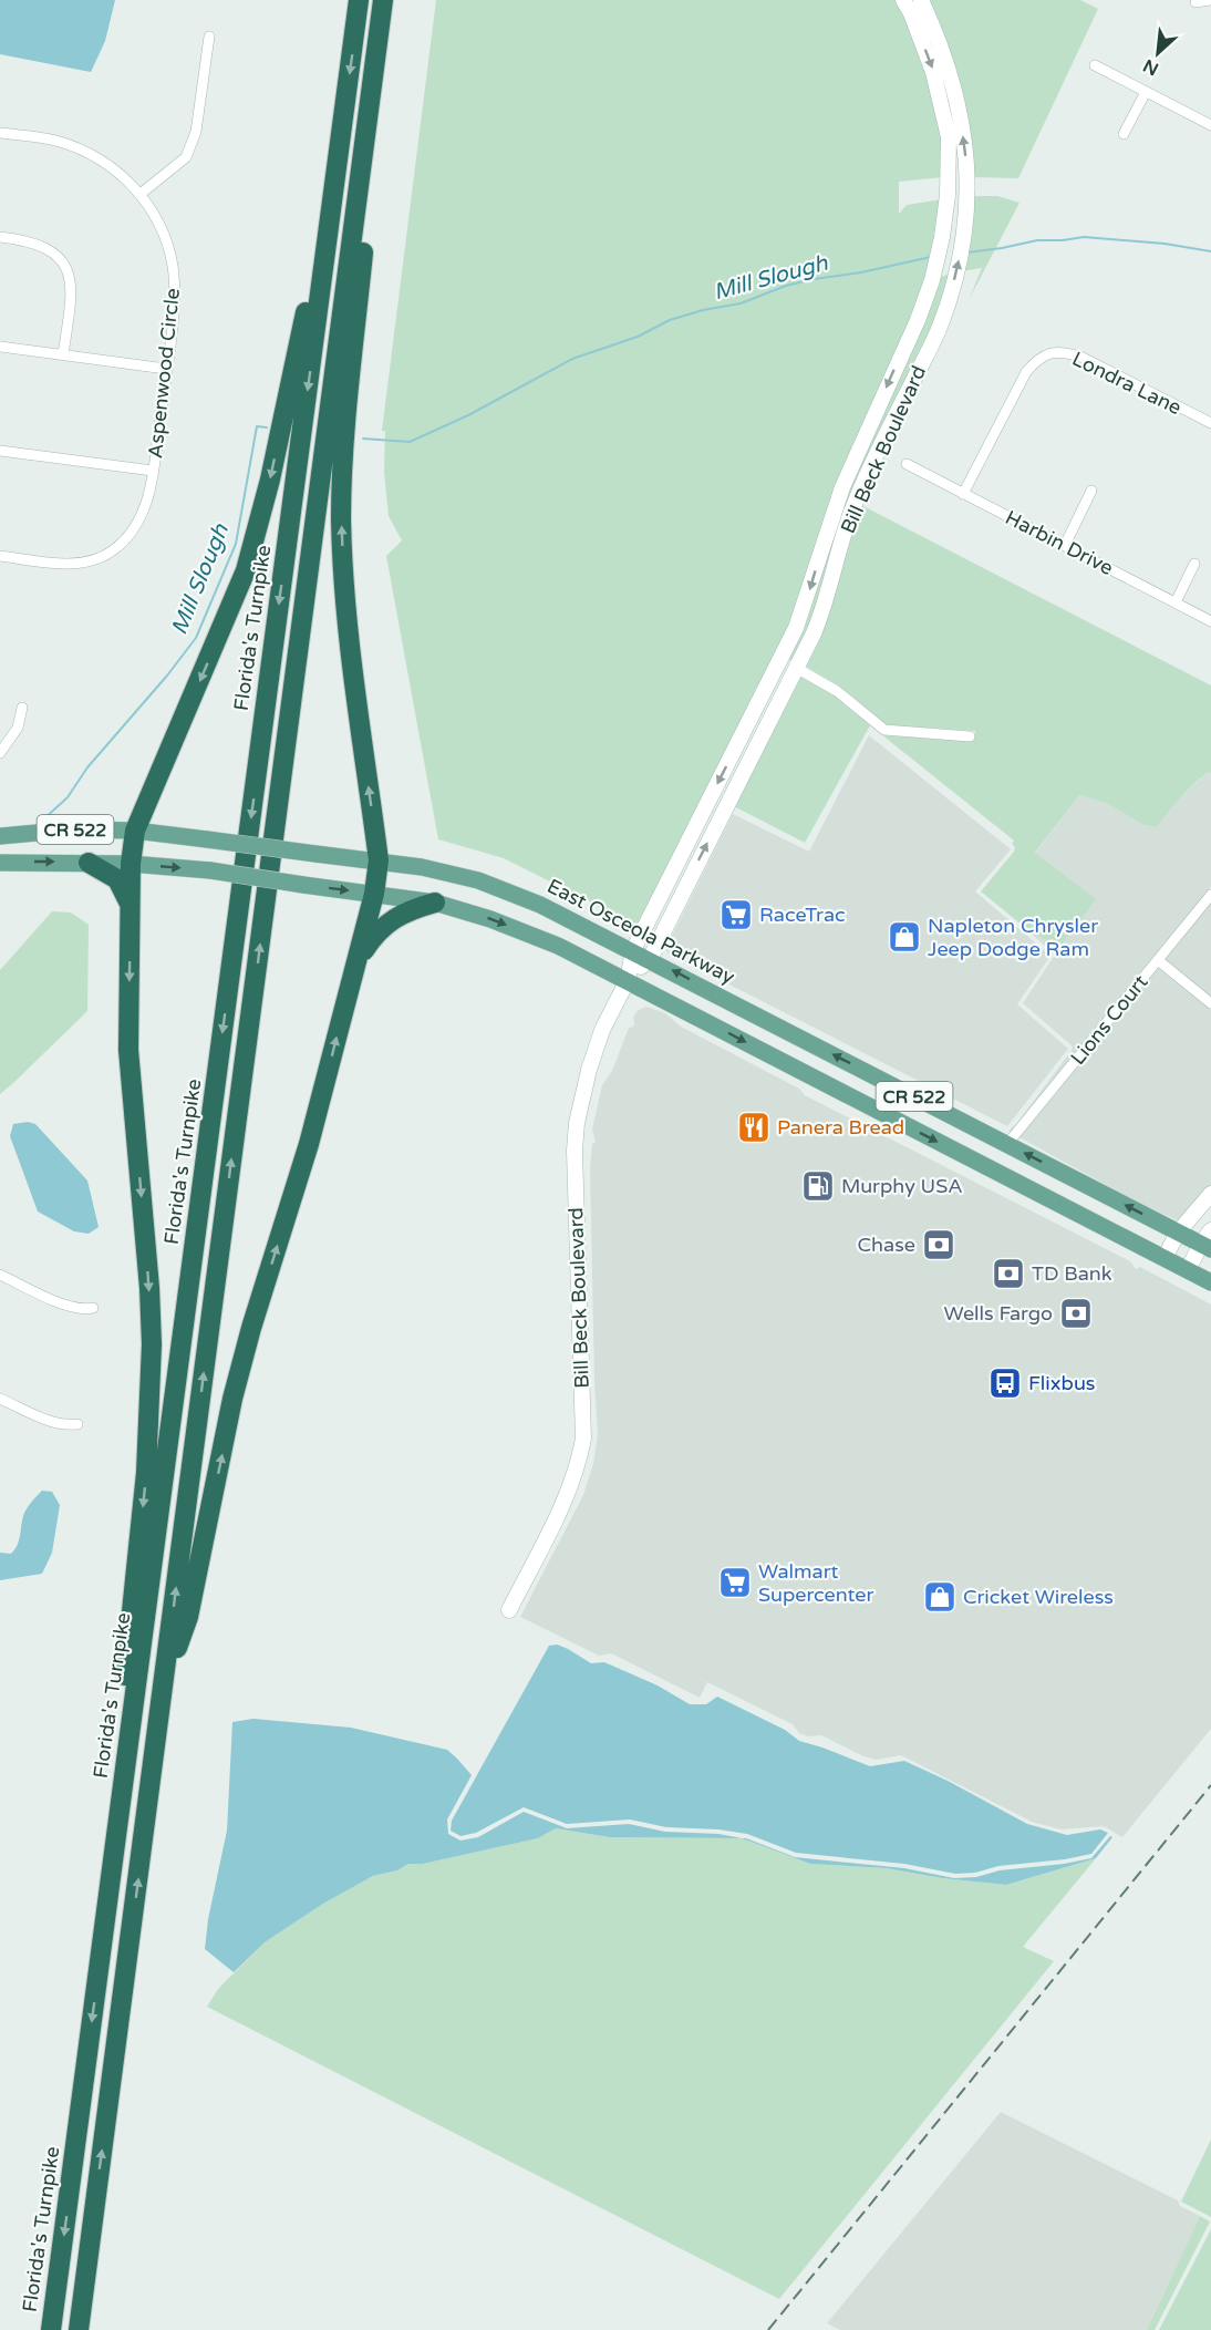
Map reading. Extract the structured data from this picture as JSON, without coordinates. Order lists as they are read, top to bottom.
{
  "streets": {
    "highway": ["Florida's Turnpike"],
    "main road": ["CR 522", "East Osceola Parkway"],
    "street": [
      "Aspenwood Circle",
      "Londra Lane",
      "Bill Beck Boulevard",
      "Harbin Drive",
      "Lions Court"
    ]
  },
  "crossings": [
    ["Londra Lane", "Harbin Drive"],
    ["Bill Beck Boulevard", "CR 522"],
    ["Bill Beck Boulevard", "East Osceola Parkway"],
    ["East Osceola Parkway", "Lions Court"]
  ],
  "water": ["Mill Slough"],
  "places": {
    "supermarket": ["RaceTrac", "Walmart Supercenter"],
    "shop": ["Napleton Chrysler Jeep Dodge Ram", "Cricket Wireless"],
    "restaurant": ["Panera Bread"],
    "fuel station": ["Murphy USA"],
    "bank": ["Chase", "TD Bank", "Wells Fargo"],
    "bus stop": ["Flixbus"]
  },
  "north": "bottom left"
}
